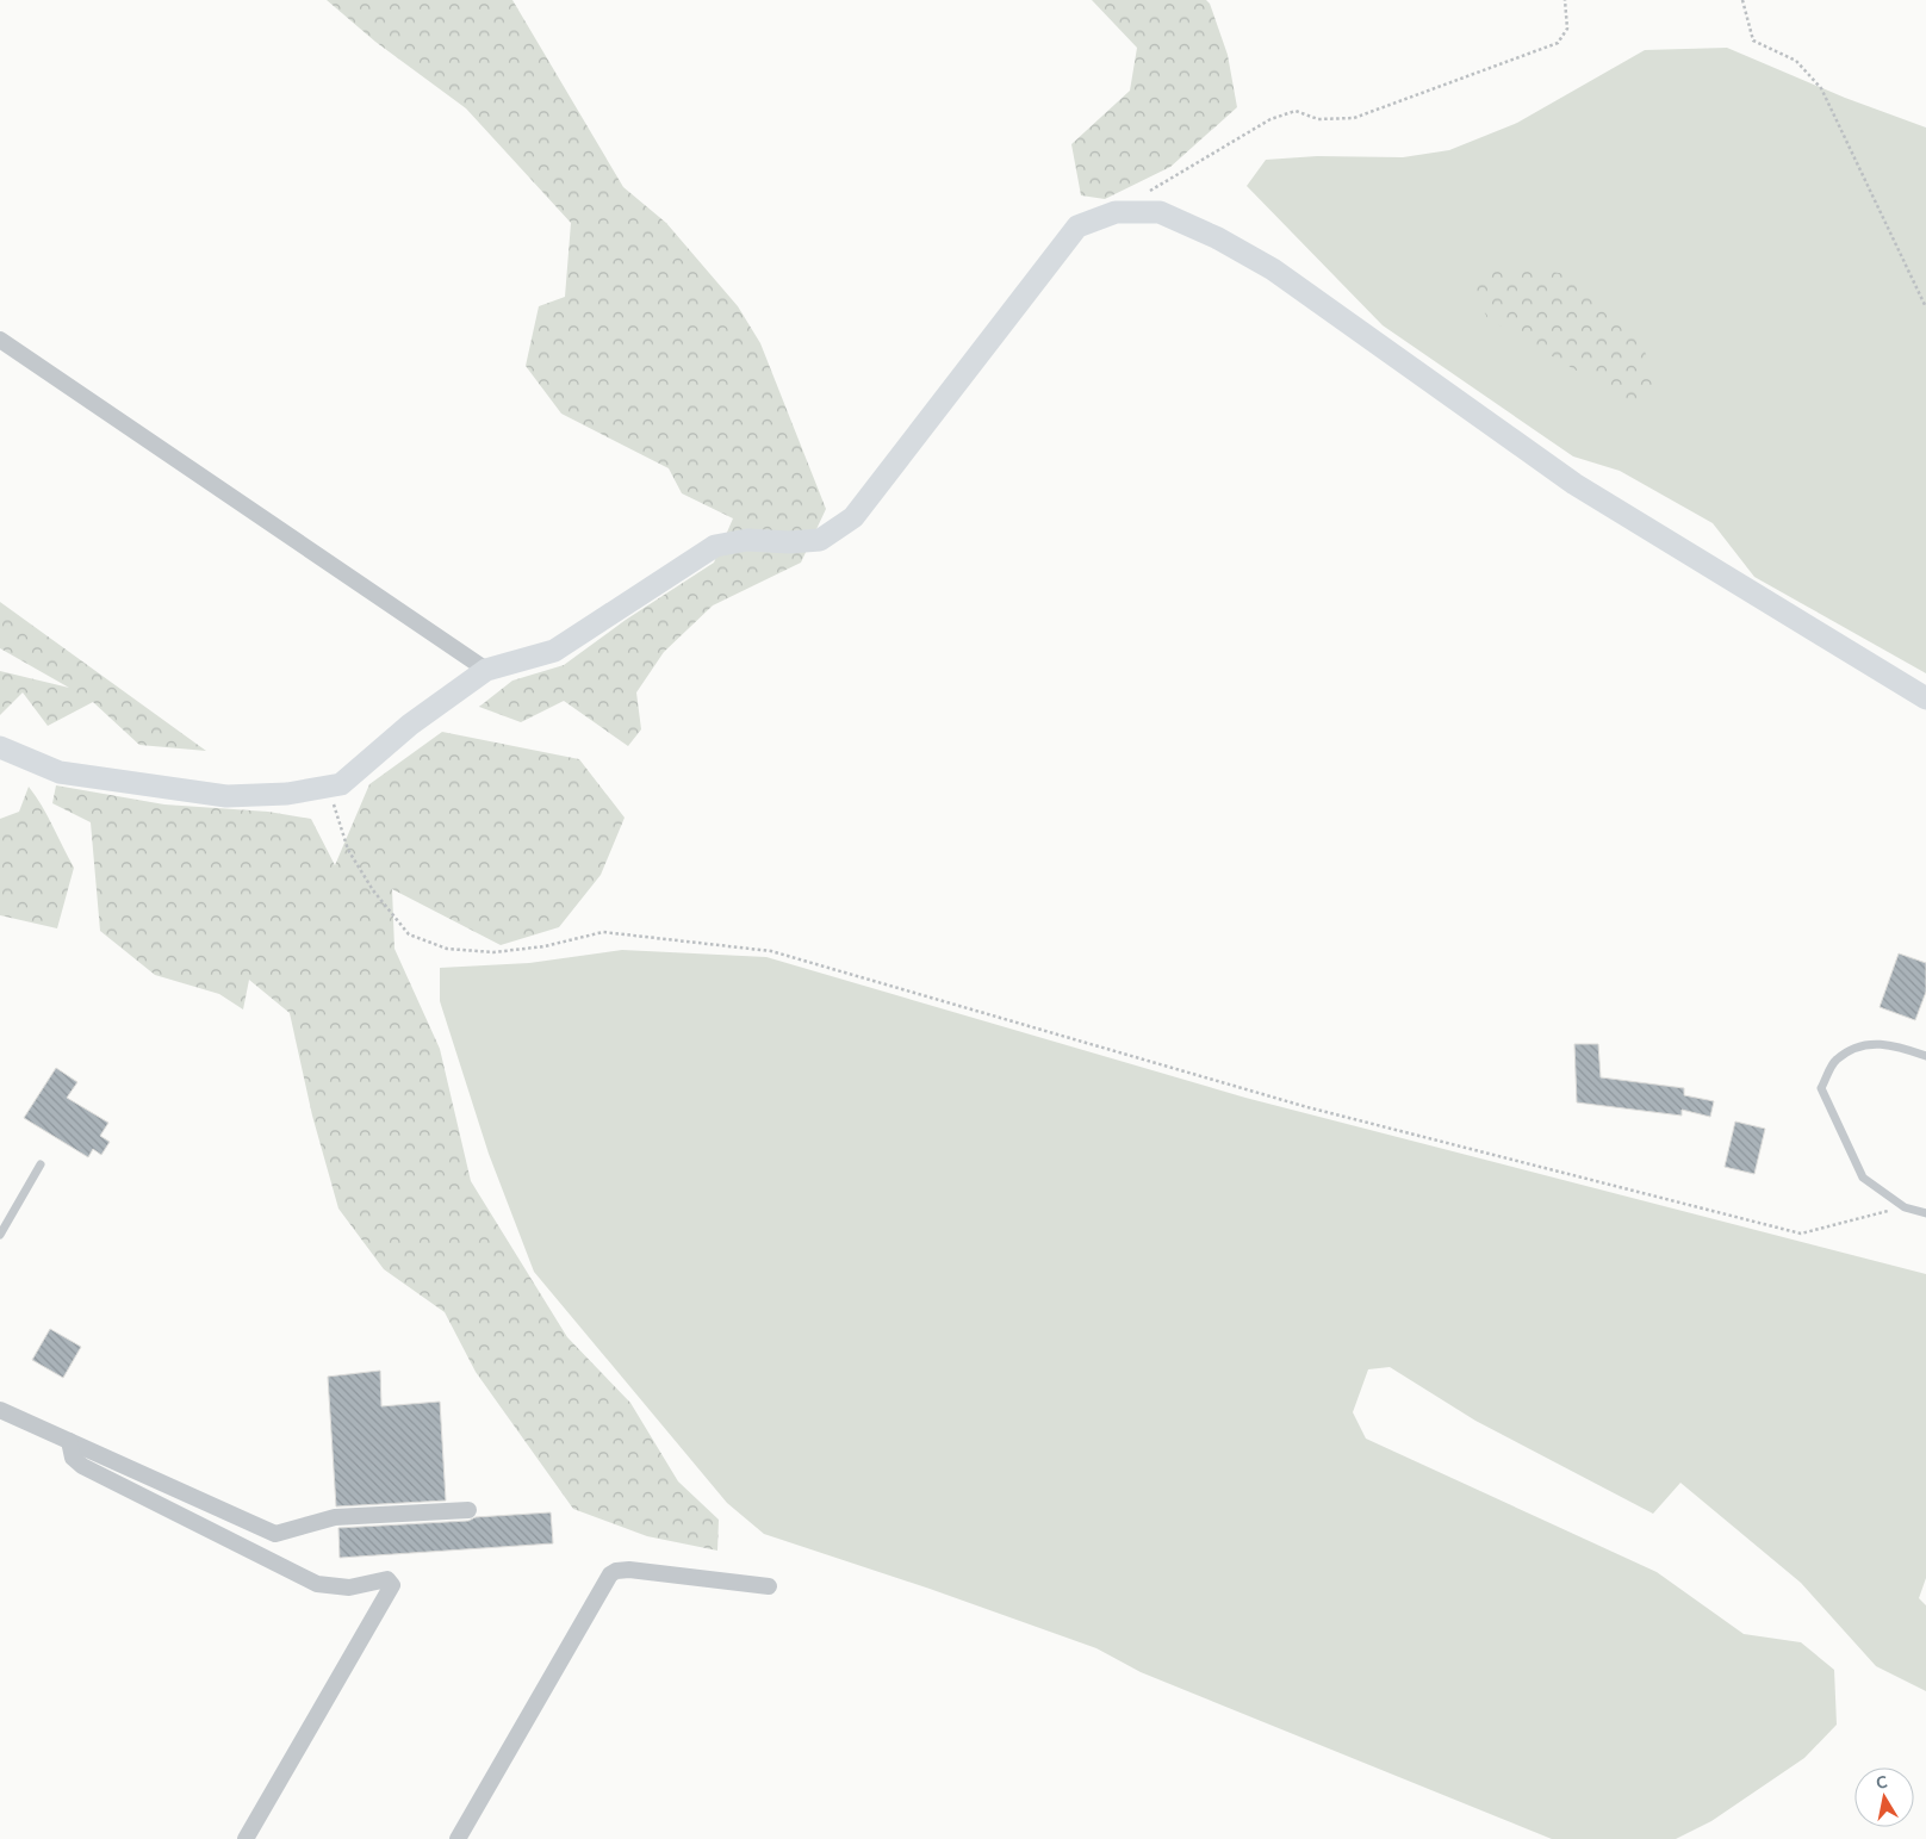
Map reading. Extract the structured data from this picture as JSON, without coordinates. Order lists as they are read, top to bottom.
{
  "north": "top"
}
